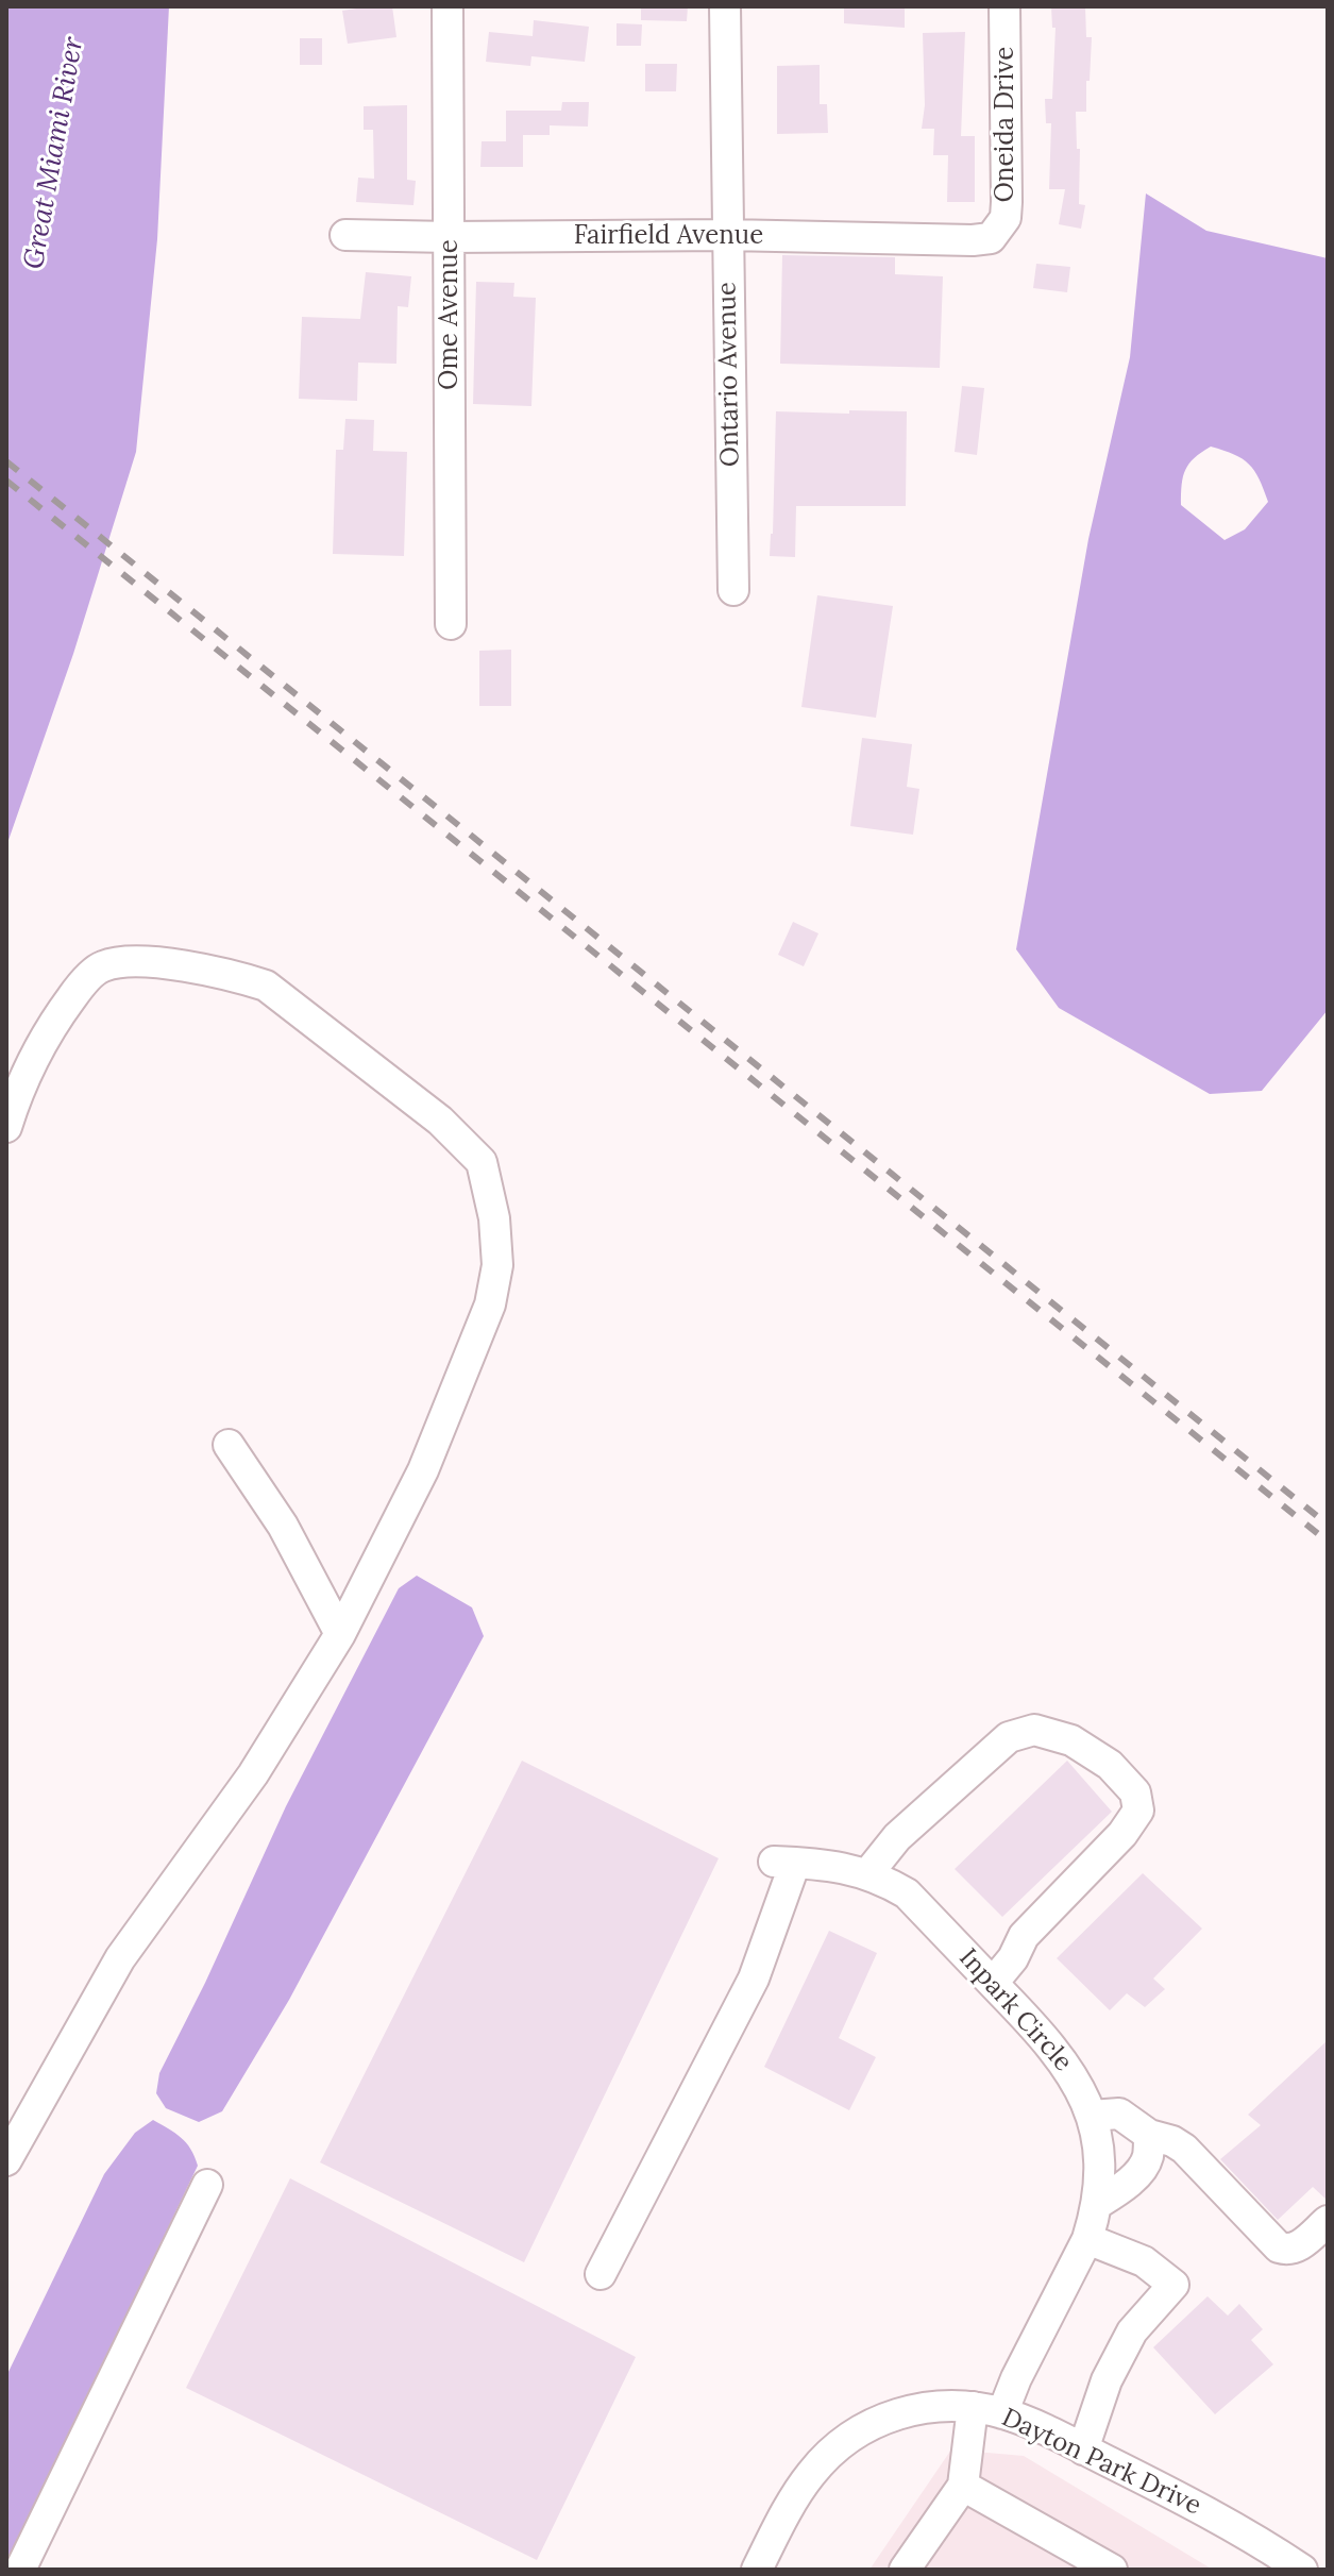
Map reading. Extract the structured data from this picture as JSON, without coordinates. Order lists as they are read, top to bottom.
{
  "streets": {
    "street": [
      "Oneida Drive",
      "Fairfield Avenue",
      "Ome Avenue",
      "Ontario Avenue",
      "Inpark Circle",
      "Dayton Park Drive"
    ]
  },
  "crossings": [
    ["Oneida Drive", "Fairfield Avenue"],
    ["Fairfield Avenue", "Ome Avenue"],
    ["Fairfield Avenue", "Ontario Avenue"],
    ["Inpark Circle", "Dayton Park Drive"]
  ],
  "water": ["Great Miami River"]
}
